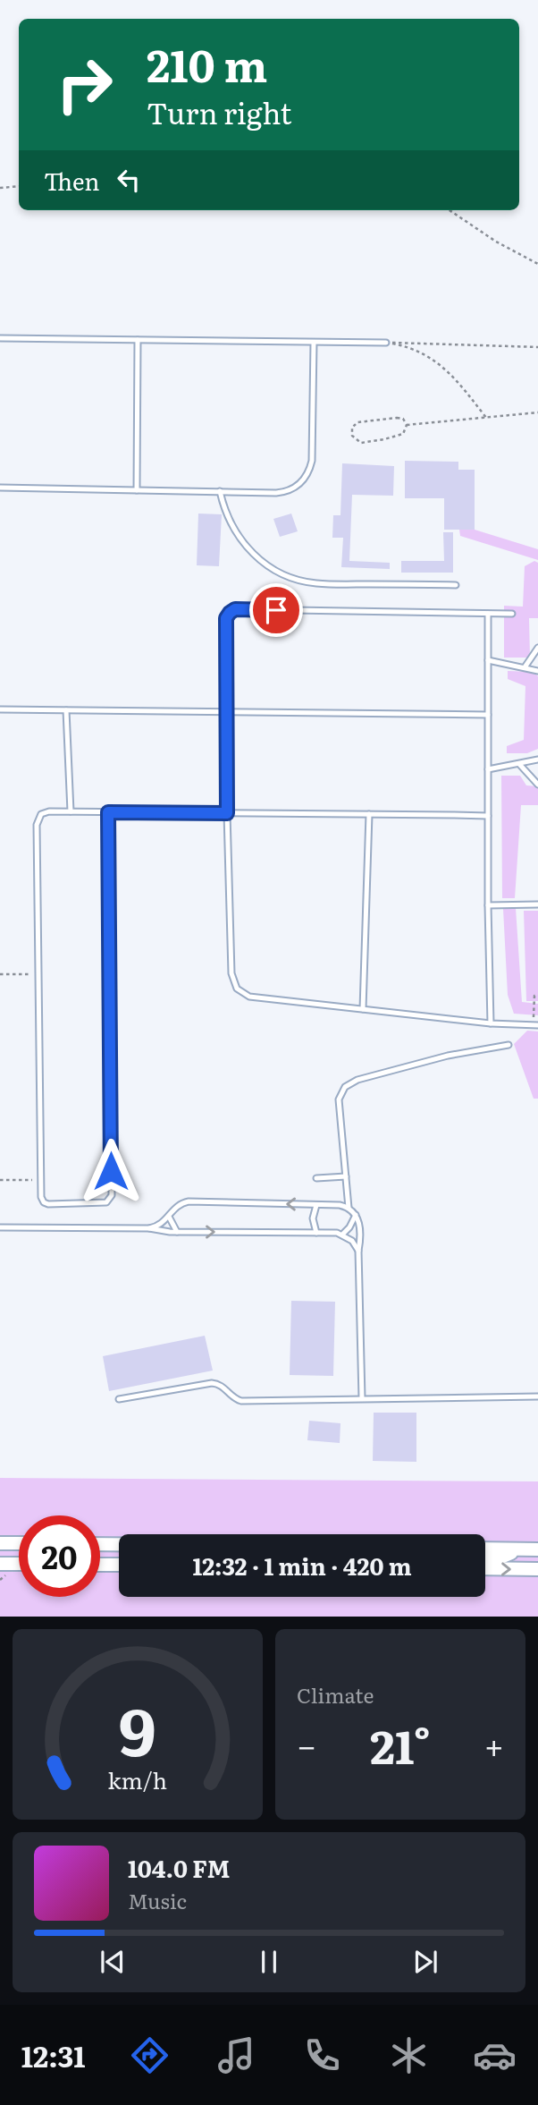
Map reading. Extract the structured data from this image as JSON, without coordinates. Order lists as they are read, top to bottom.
{
  "page": {
    "turn": ["210 m", "Turn right"],
    "then": "Then",
    "limit": "20",
    "trip": "12:32 · 1 min · 420 m",
    "tile": "Climate",
    "heat": ["−", "21°", "+"],
    "song": ["104.0 FM", "Music"],
    "tabs": "12:31",
    "gauge": ["9", "km/h"]
  }
}
